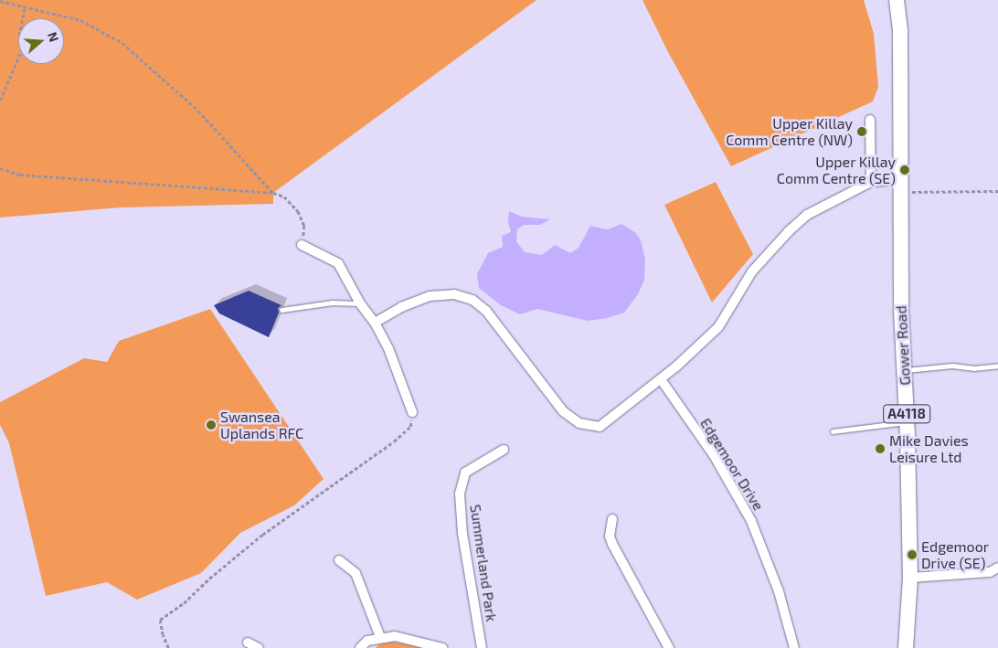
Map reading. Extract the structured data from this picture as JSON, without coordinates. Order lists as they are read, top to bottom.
{
  "streets": {
    "main road": ["Gower Road", "A4118"],
    "street": ["Edgemoor Drive", "Summerland Park"]
  },
  "crossings": [
    ["Gower Road", "A4118"]
  ],
  "places": [
    "Upper Killay Comm Centre (NW)",
    "Upper Killay Comm Centre (SE)",
    "Swansea Uplands RFC",
    "Mike Davies Leisure Ltd",
    "Edgemoor Drive (SE)"
  ],
  "north": "right"
}
